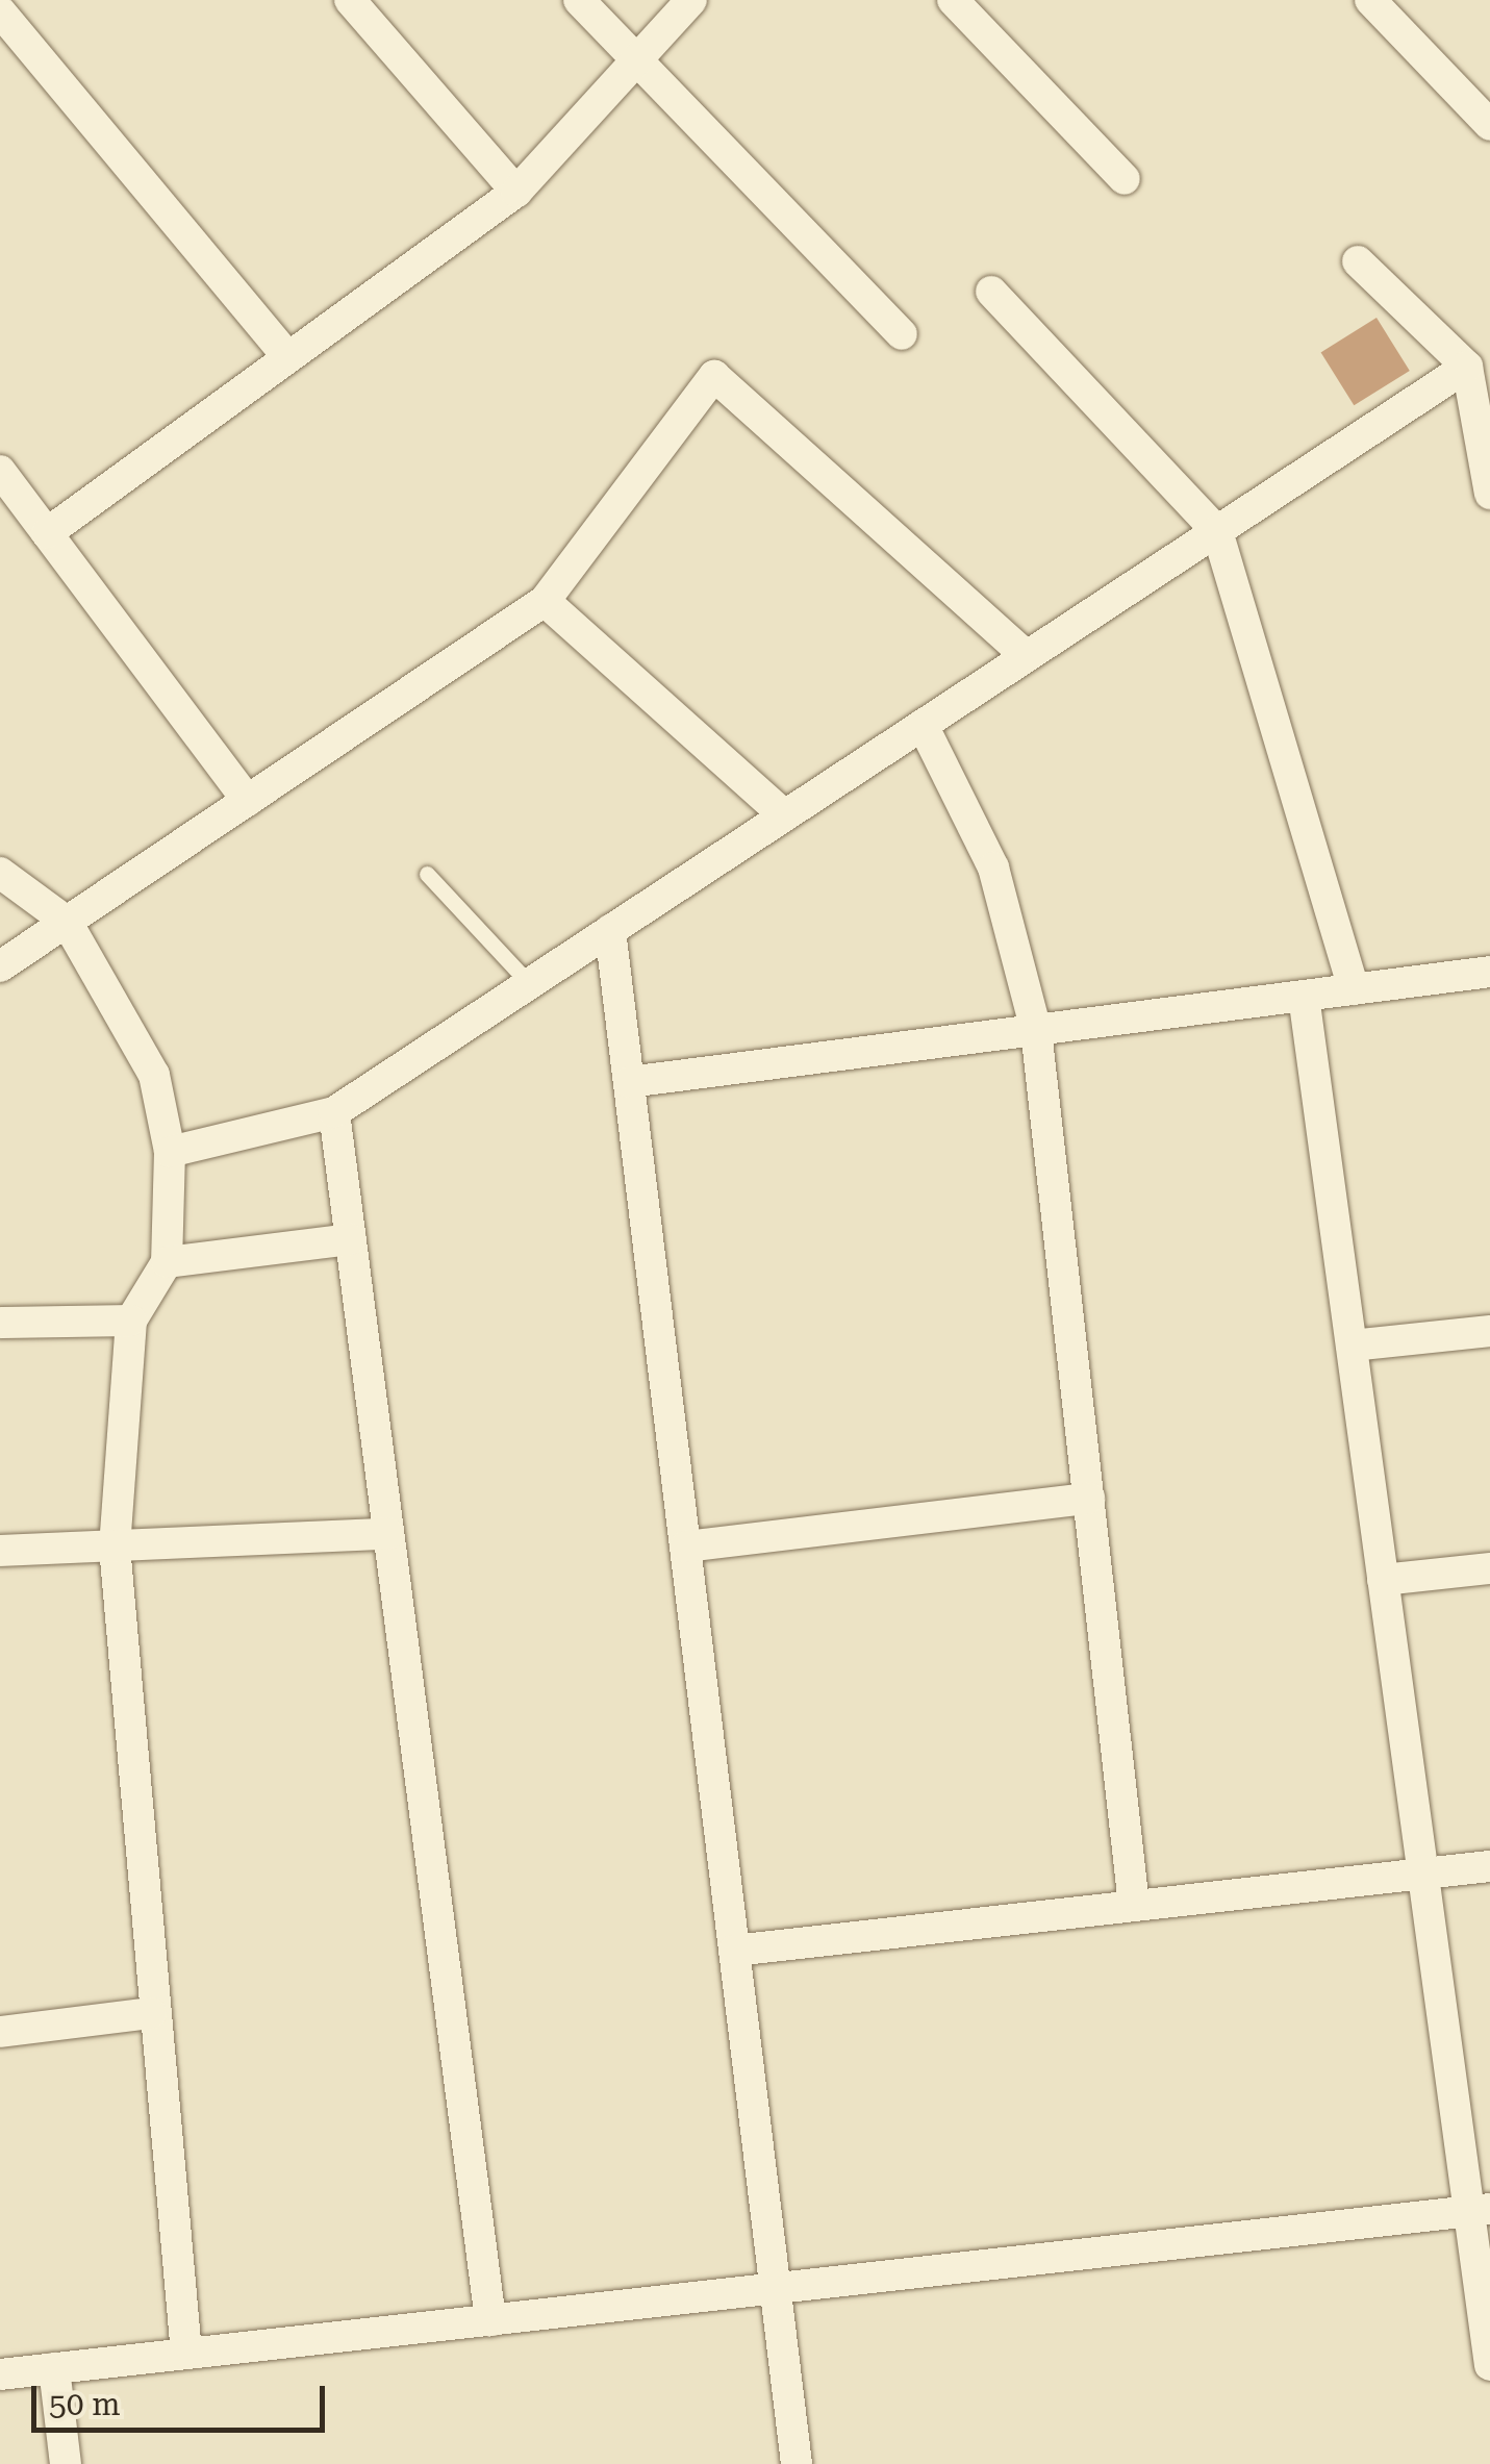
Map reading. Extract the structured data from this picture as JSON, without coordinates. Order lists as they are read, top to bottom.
{
  "scale_bar": "50 m"
}
